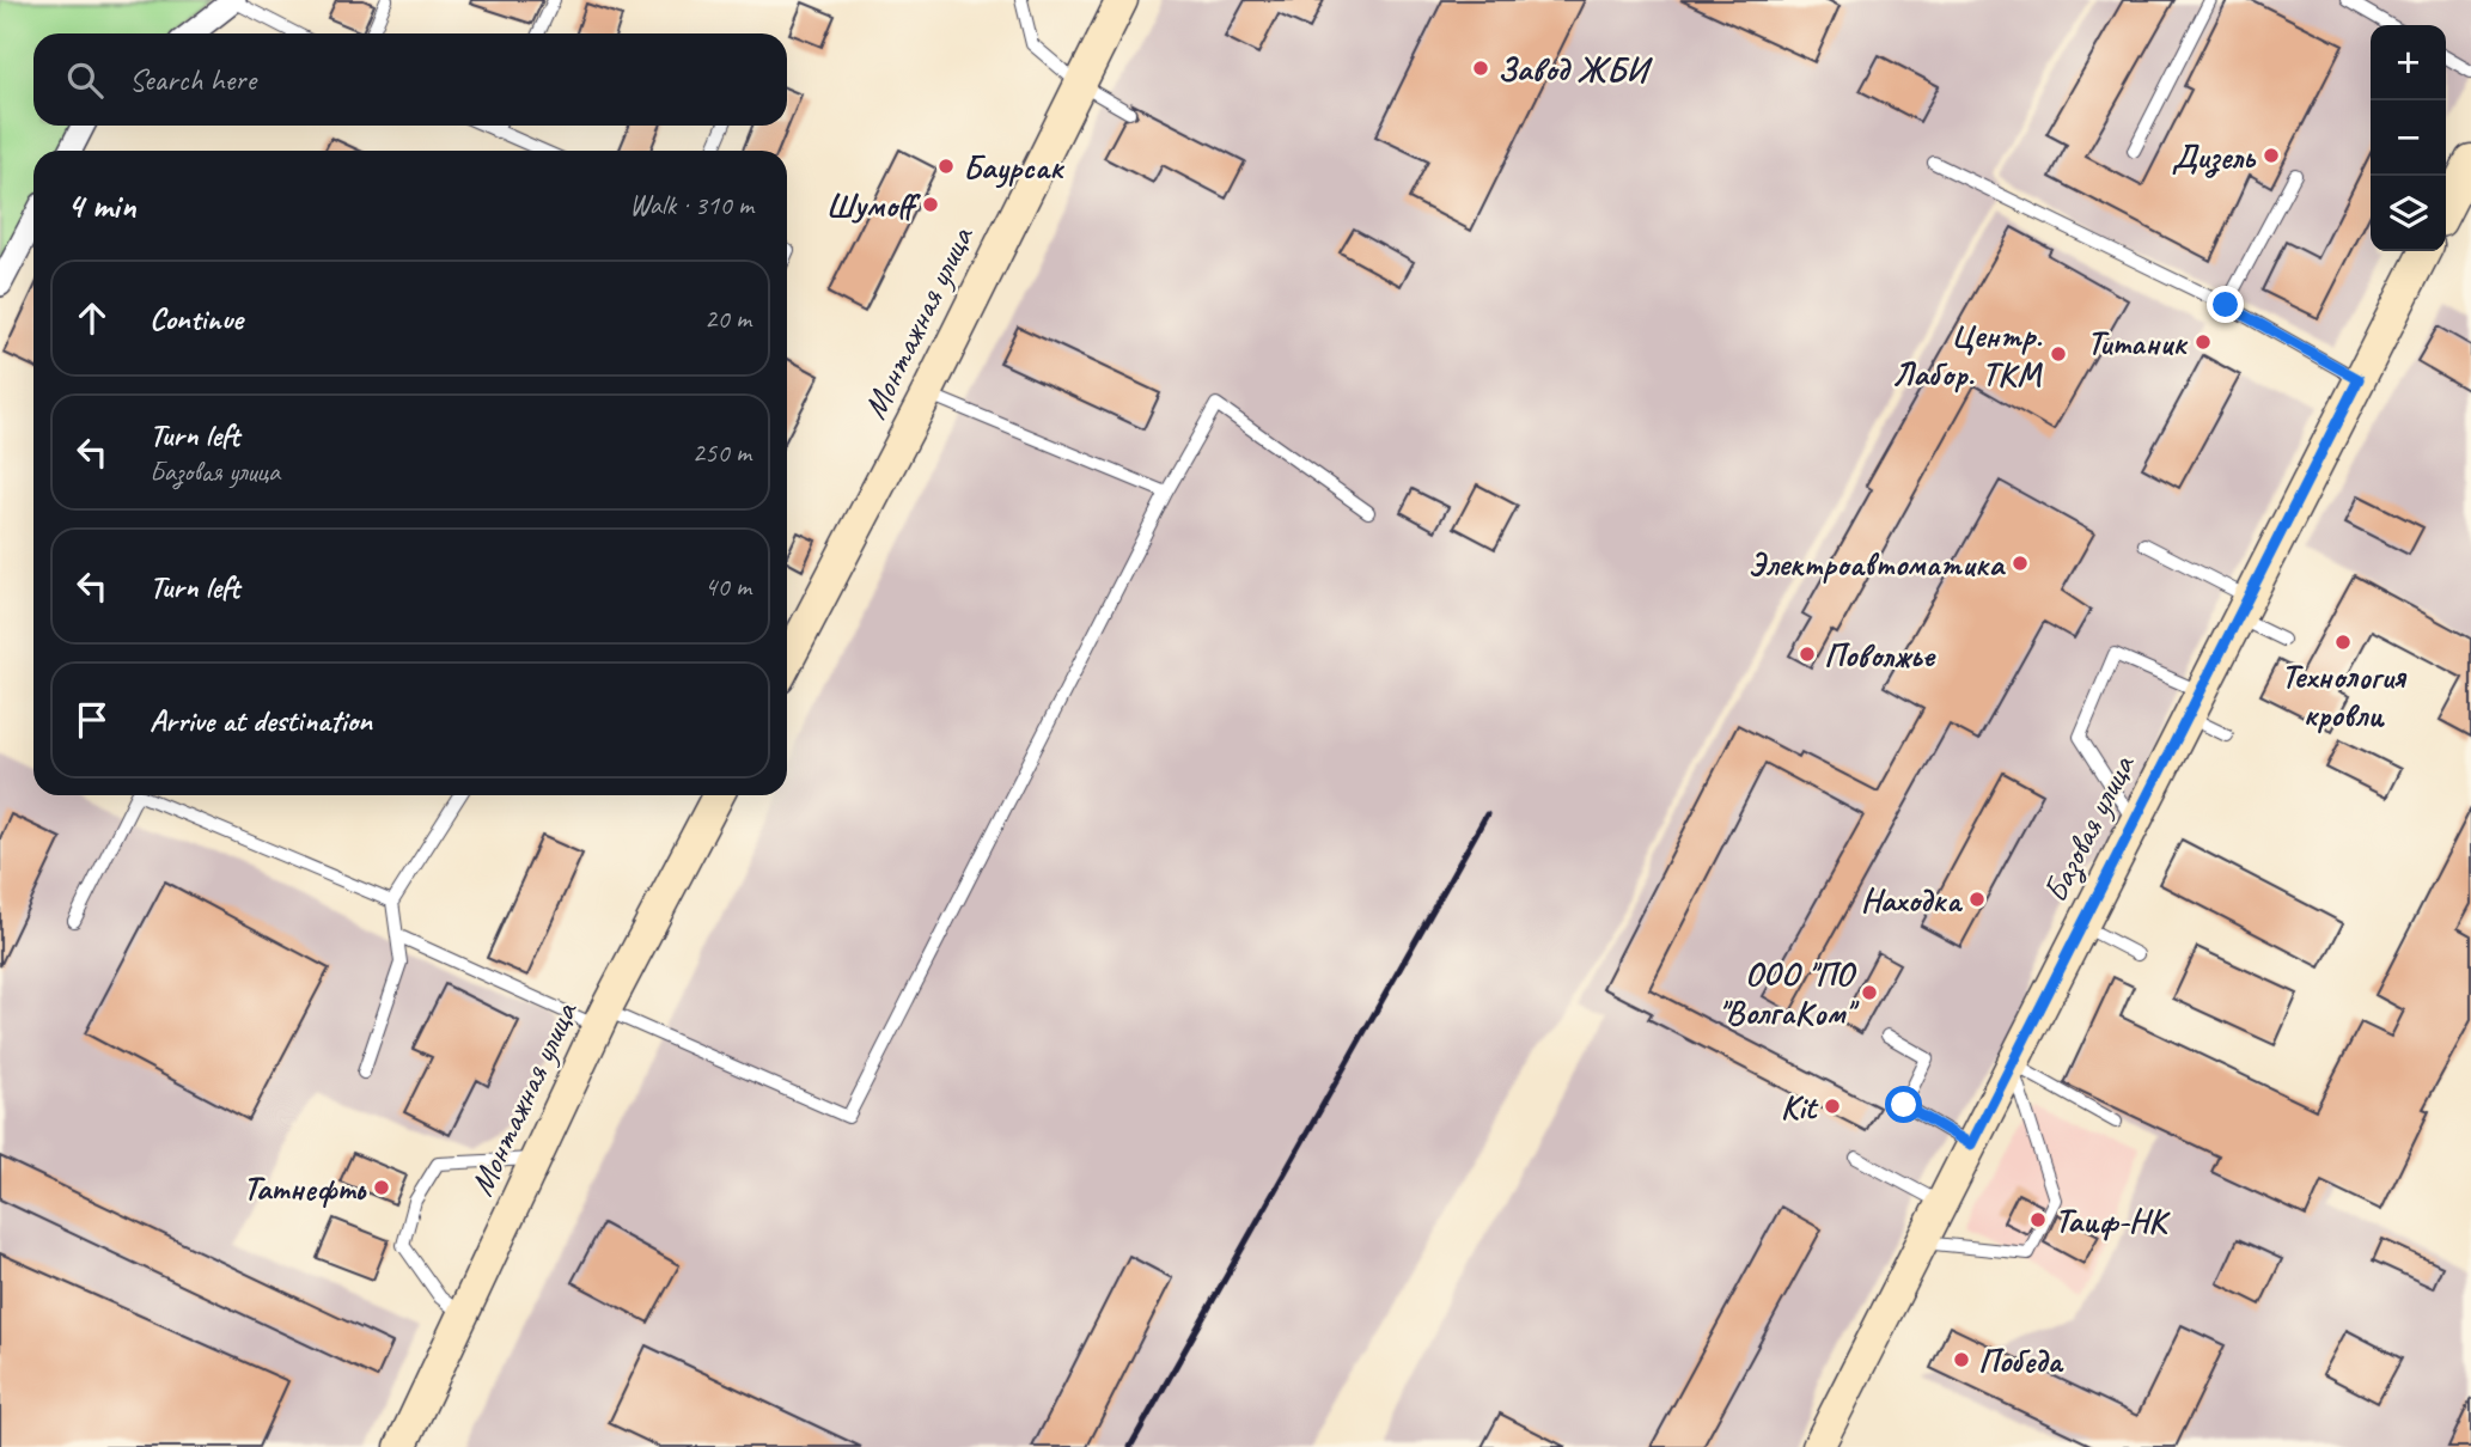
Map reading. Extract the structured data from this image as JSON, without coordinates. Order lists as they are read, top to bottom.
{
  "streets": {
    "street": ["Монтажная улица", "Базовая улица"]
  },
  "places": [
    "Завод ЖБИ",
    "Дизель",
    "Баурсак",
    "Шумоff",
    "Титаник",
    "Центр. Лабор. ТКМ",
    "Электроавтоматика",
    "Технология кровли",
    "Поволжье",
    "Находка",
    "ООО \"ПО \"ВолгаКом\"",
    "Kit",
    "Татнефть",
    "Таиф-НК",
    "Победа"
  ],
  "page": {
    "map_buttons": ["+", "−"],
    "search": "Search here",
    "heading": ["4 min", "Walk · 310 m"],
    "list": [
      ["Continue", "20 m"],
      ["Turn left", "Базовая улица", "250 m"],
      ["Turn left", "40 m"],
      "Arrive at destination"
    ]
  }
}
